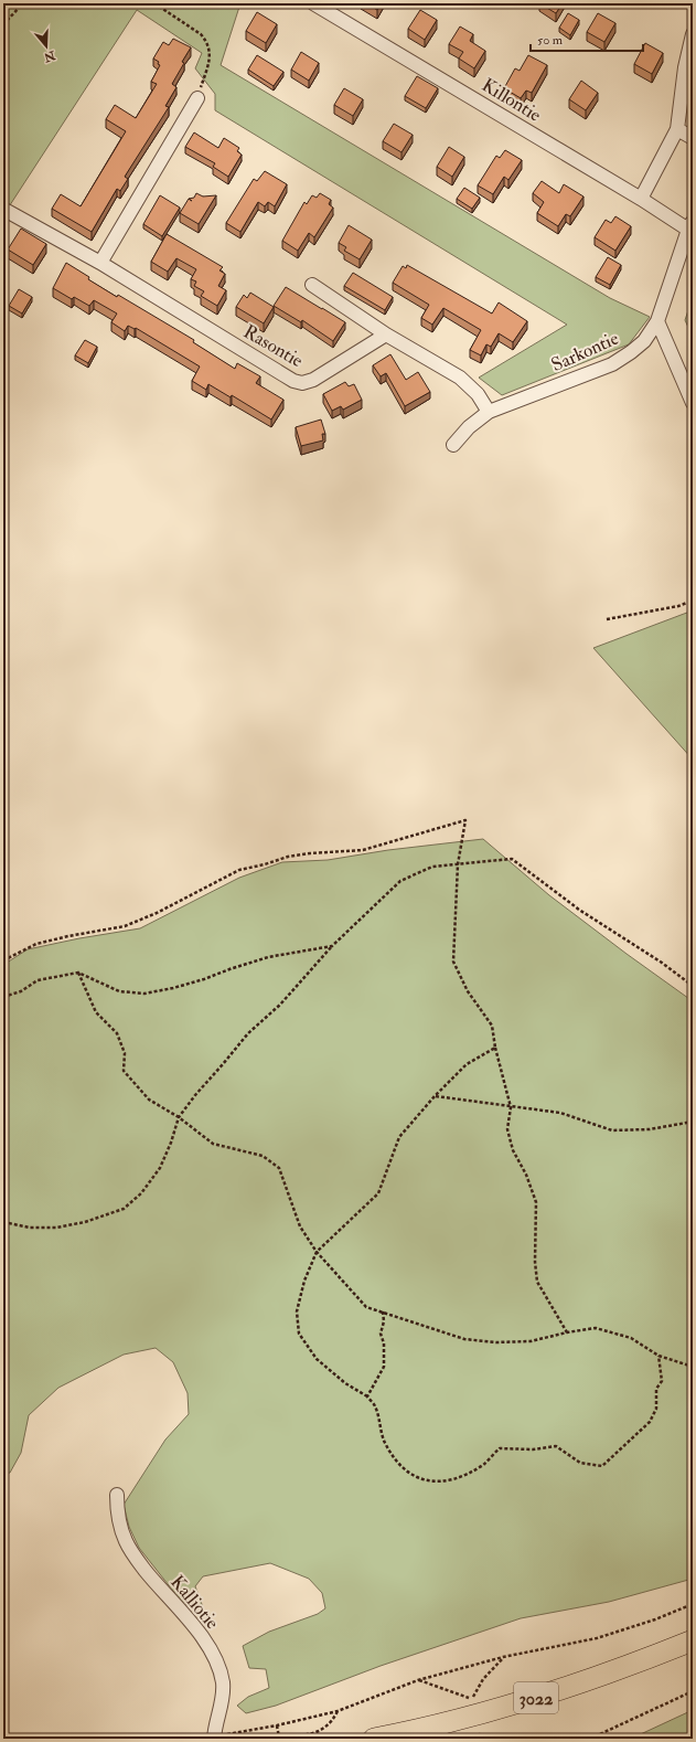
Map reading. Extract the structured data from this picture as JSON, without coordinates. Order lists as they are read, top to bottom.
{
  "streets": {
    "main road": ["3022"],
    "street": [
      "Killontie",
      "Rasontie",
      "Sarkontie",
      "Kalliotie"
    ]
  },
  "crossings": [
    ["Killontie", "Sarkontie"]
  ],
  "scale_bar": "50 m",
  "north": "bottom"
}
